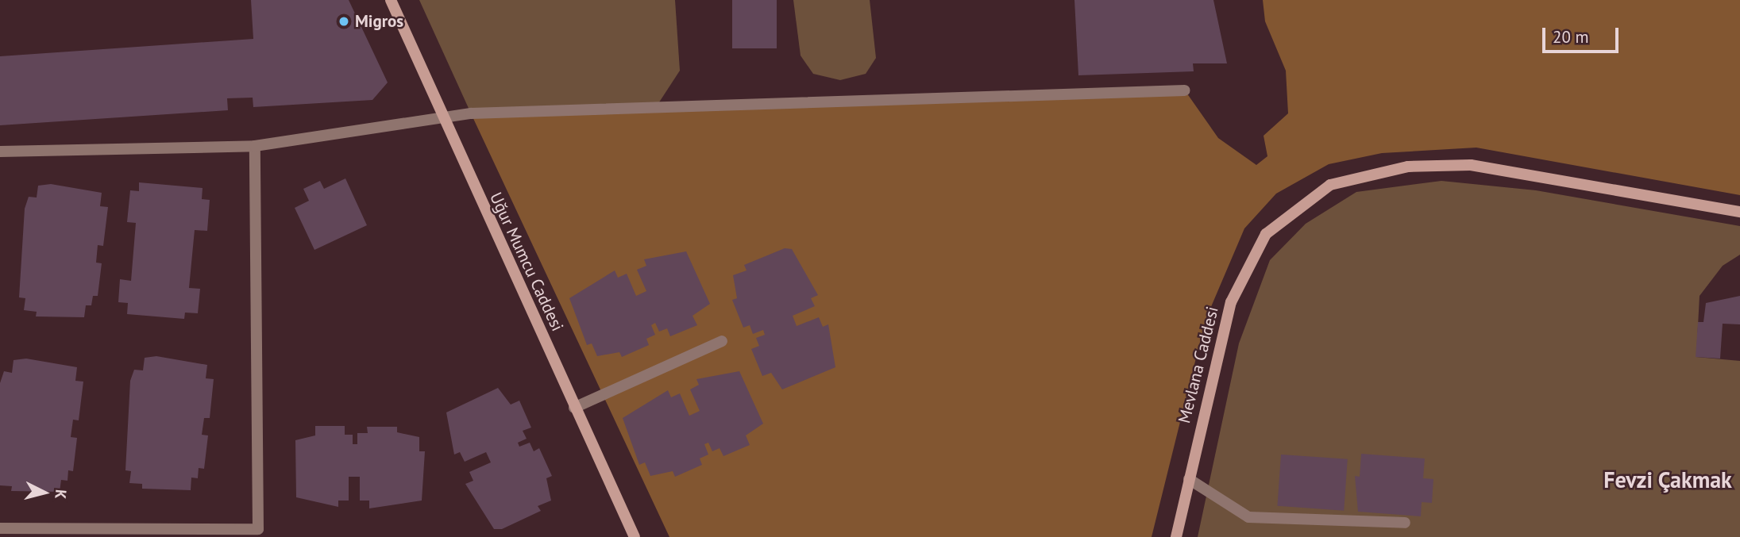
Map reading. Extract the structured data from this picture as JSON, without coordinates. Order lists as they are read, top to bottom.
{
  "streets": {
    "street": ["Uğur Mumcu Caddesi", "Mevlana Caddesi"]
  },
  "districts": ["Fevzi Çakmak"],
  "places": ["Migros"],
  "scale_bar": "20 m",
  "north": "right"
}
